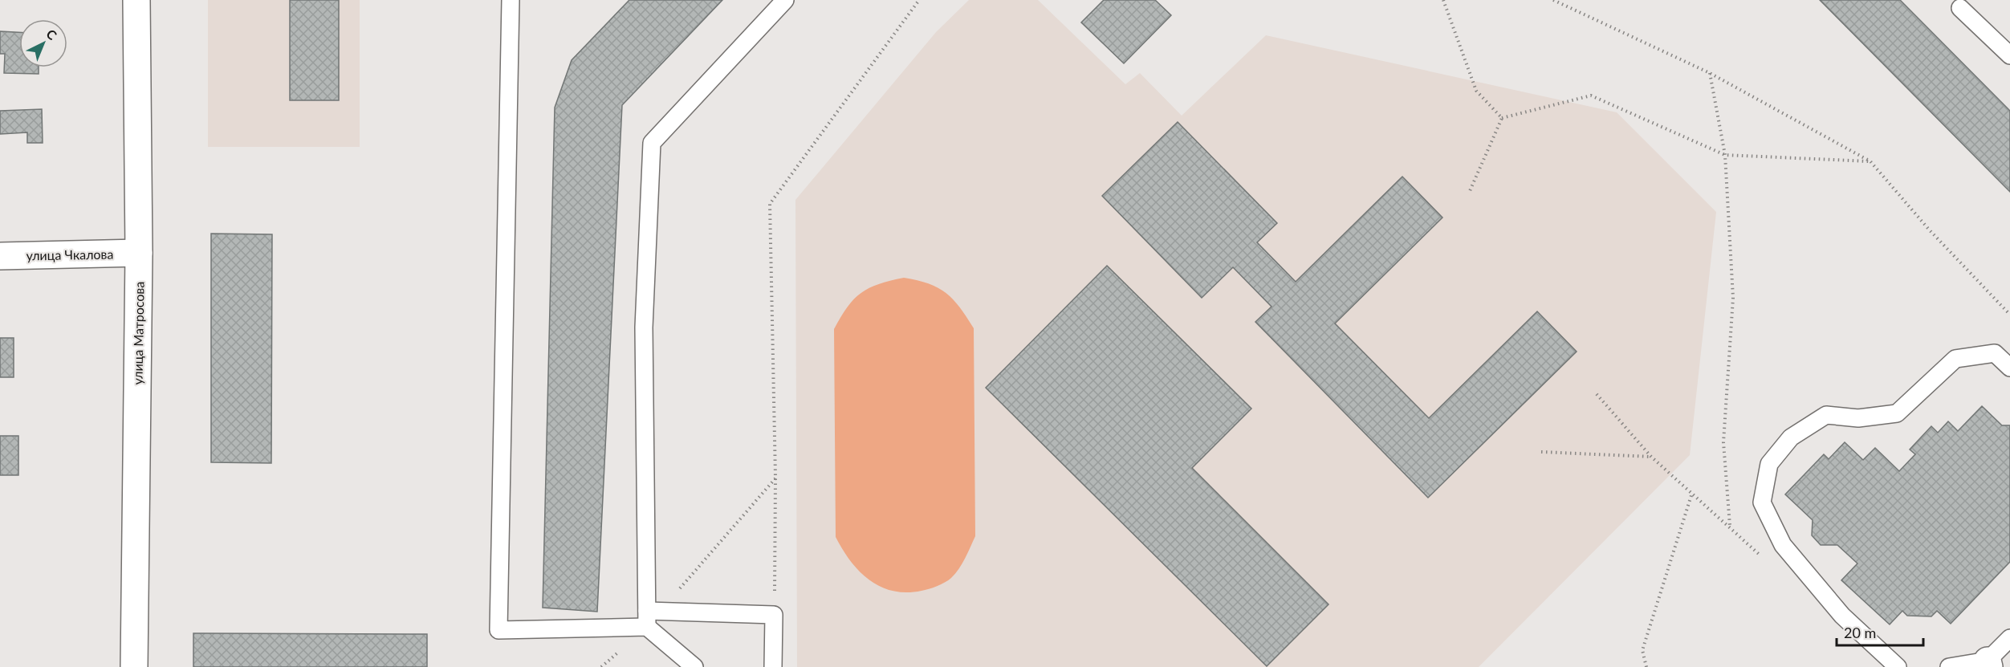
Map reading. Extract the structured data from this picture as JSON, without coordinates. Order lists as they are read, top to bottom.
{
  "streets": {
    "street": ["улица Чкалова", "улица Матросова"]
  },
  "crossings": [
    ["улица Чкалова", "улица Матросова"]
  ],
  "scale_bar": "20 m",
  "north": "top right"
}
